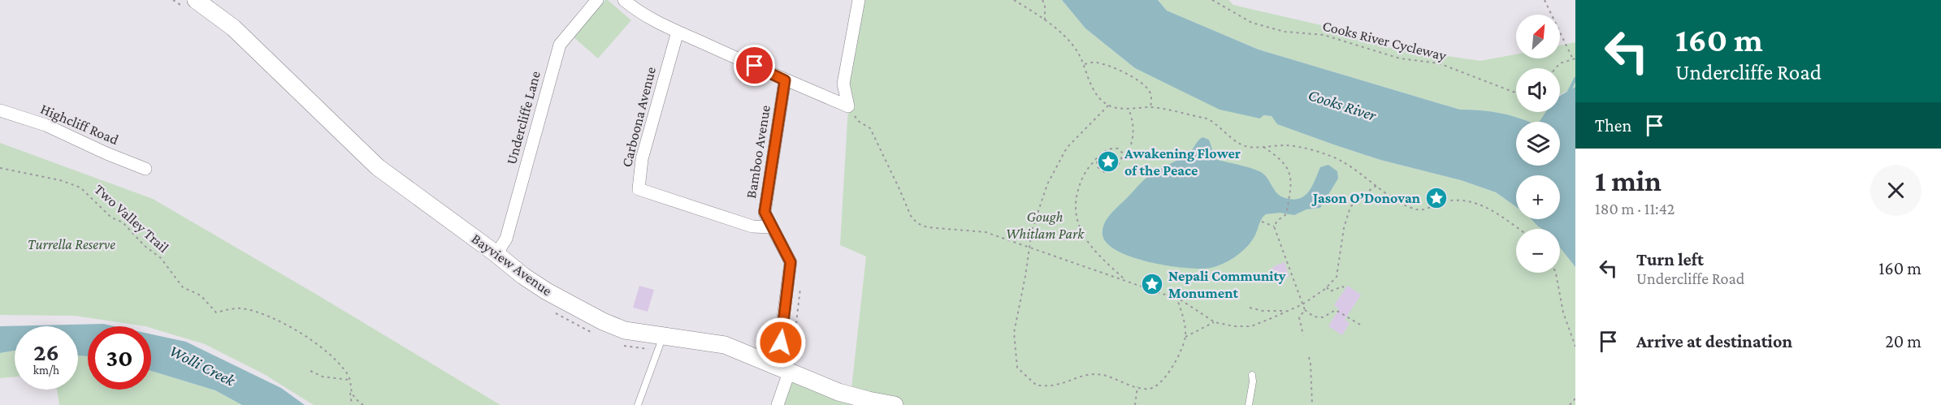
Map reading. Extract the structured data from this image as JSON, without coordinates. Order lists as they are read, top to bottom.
{
  "streets": {
    "main road": ["Bayview Avenue"],
    "street": [
      "Carboona Avenue",
      "Undercliffe Lane",
      "Highcliff Road",
      "Bamboo Avenue"
    ],
    "path": ["Cooks River Cycleway", "Two Valley Trail"]
  },
  "crossings": [
    ["Carboona Avenue", "Bamboo Avenue"],
    ["Undercliffe Lane", "Bayview Avenue"],
    ["Bamboo Avenue", "Bayview Avenue"]
  ],
  "water": ["Cooks River", "Wolli Creek"],
  "parks": ["Gough Whitlam Park", "Turrella Reserve"],
  "places": {
    "place": ["Awakening Flower of the Peace", "Jason O’Donovan", "Nepali Community Monument"]
  },
  "north": "top right",
  "page": {
    "turn": ["160 m", "Undercliffe Road"],
    "map_buttons": ["+", "−"],
    "then": "Then",
    "heading": ["1 min", "180 m · 11:42"],
    "list": [
      {
        "name": "Turn left",
        "note": "Undercliffe Road",
        "value": "160 m"
      },
      {
        "name": "Arrive at destination",
        "value": "20 m"
      }
    ],
    "speed": "26 km/h",
    "limit": "30"
  }
}
